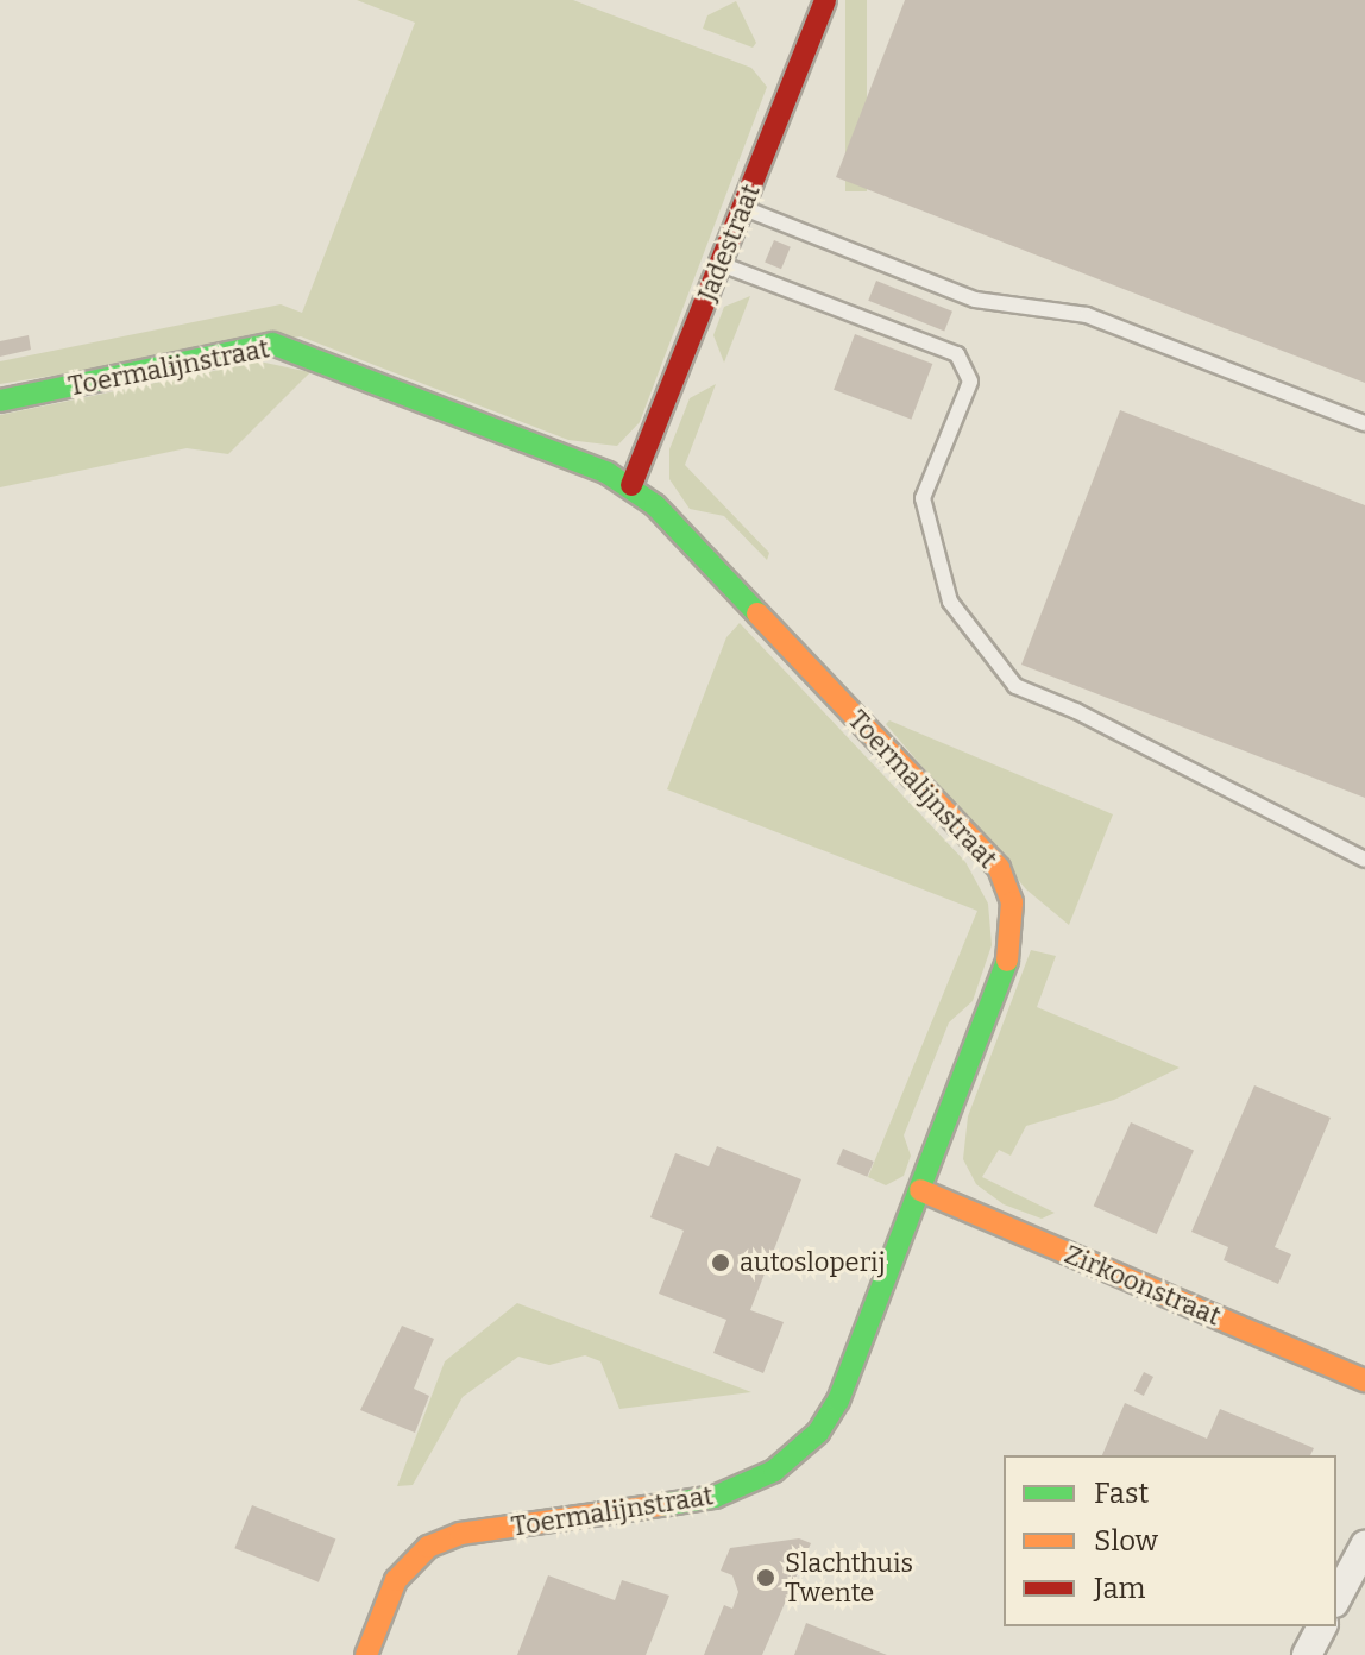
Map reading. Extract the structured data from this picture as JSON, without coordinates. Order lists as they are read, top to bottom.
{
  "streets": {
    "street": ["Jadestraat", "Toermalijnstraat", "Zirkoonstraat"]
  },
  "crossings": [
    ["Jadestraat", "Toermalijnstraat"],
    ["Toermalijnstraat", "Zirkoonstraat"]
  ],
  "places": ["autosloperij", "Slachthuis Twente"],
  "legend": ["Fast", "Slow", "Jam"]
}
